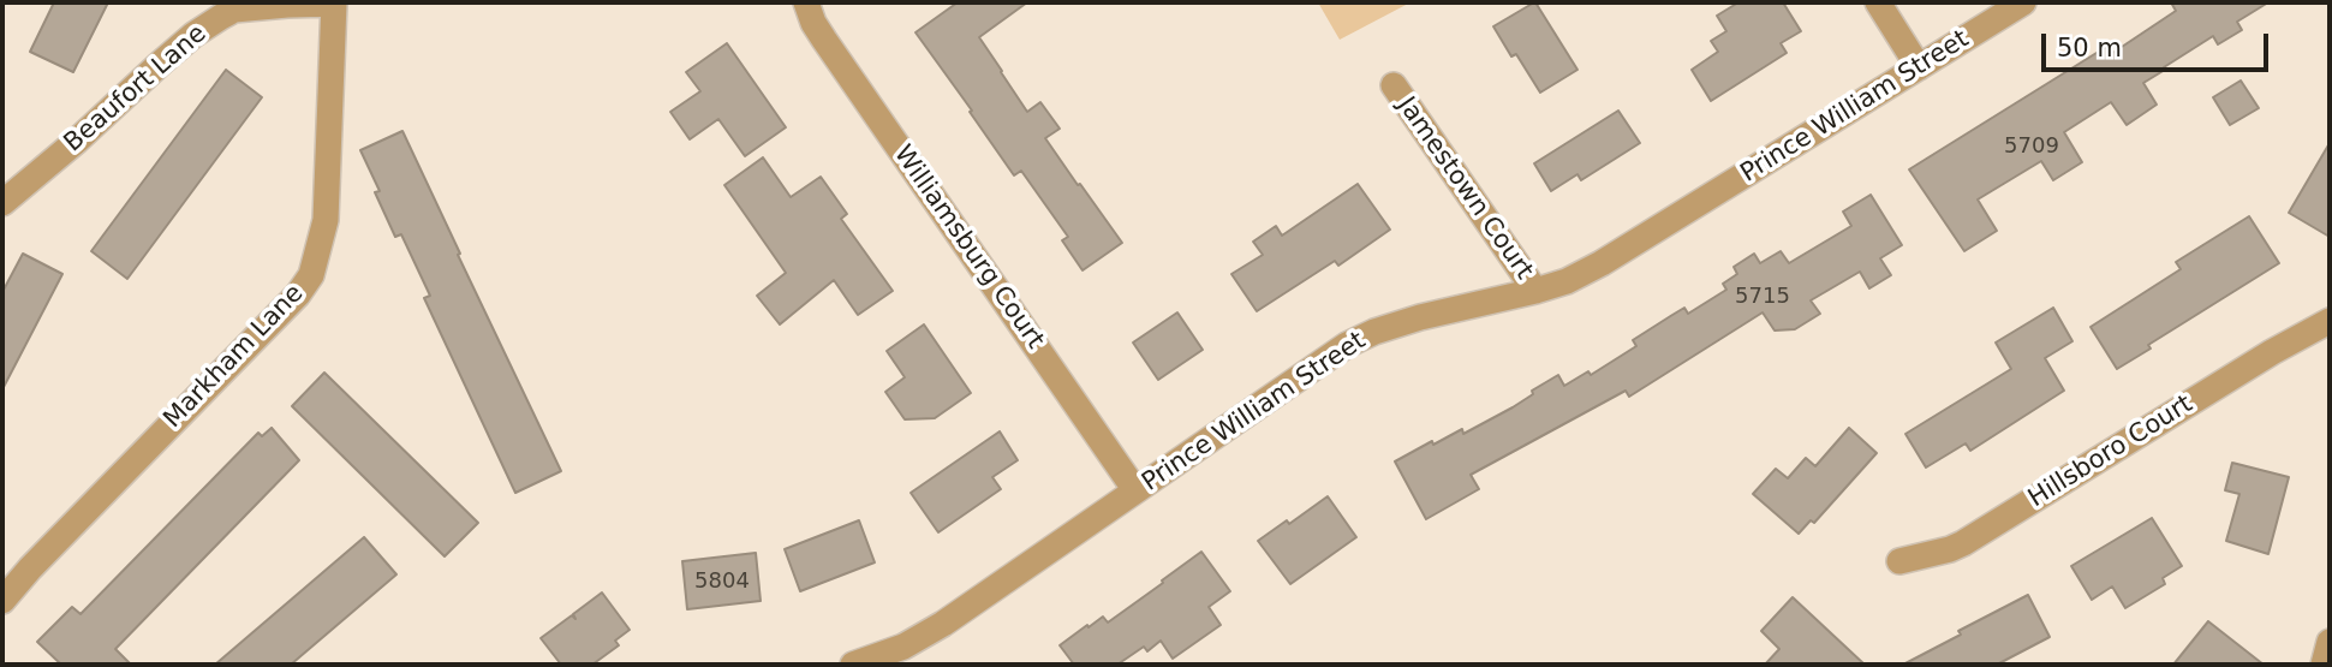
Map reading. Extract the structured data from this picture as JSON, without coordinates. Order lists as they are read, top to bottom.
{
  "streets": {
    "street": [
      "Beaufort Lane",
      "Prince William Street",
      "Jamestown Court",
      "Williamsburg Court",
      "Markham Lane",
      "Hillsboro Court"
    ]
  },
  "crossings": [
    ["Beaufort Lane", "Markham Lane"],
    ["Prince William Street", "Jamestown Court"],
    ["Prince William Street", "Williamsburg Court"]
  ],
  "house_numbers": ["5709", "5715", "5804"],
  "scale_bar": "50 m"
}
